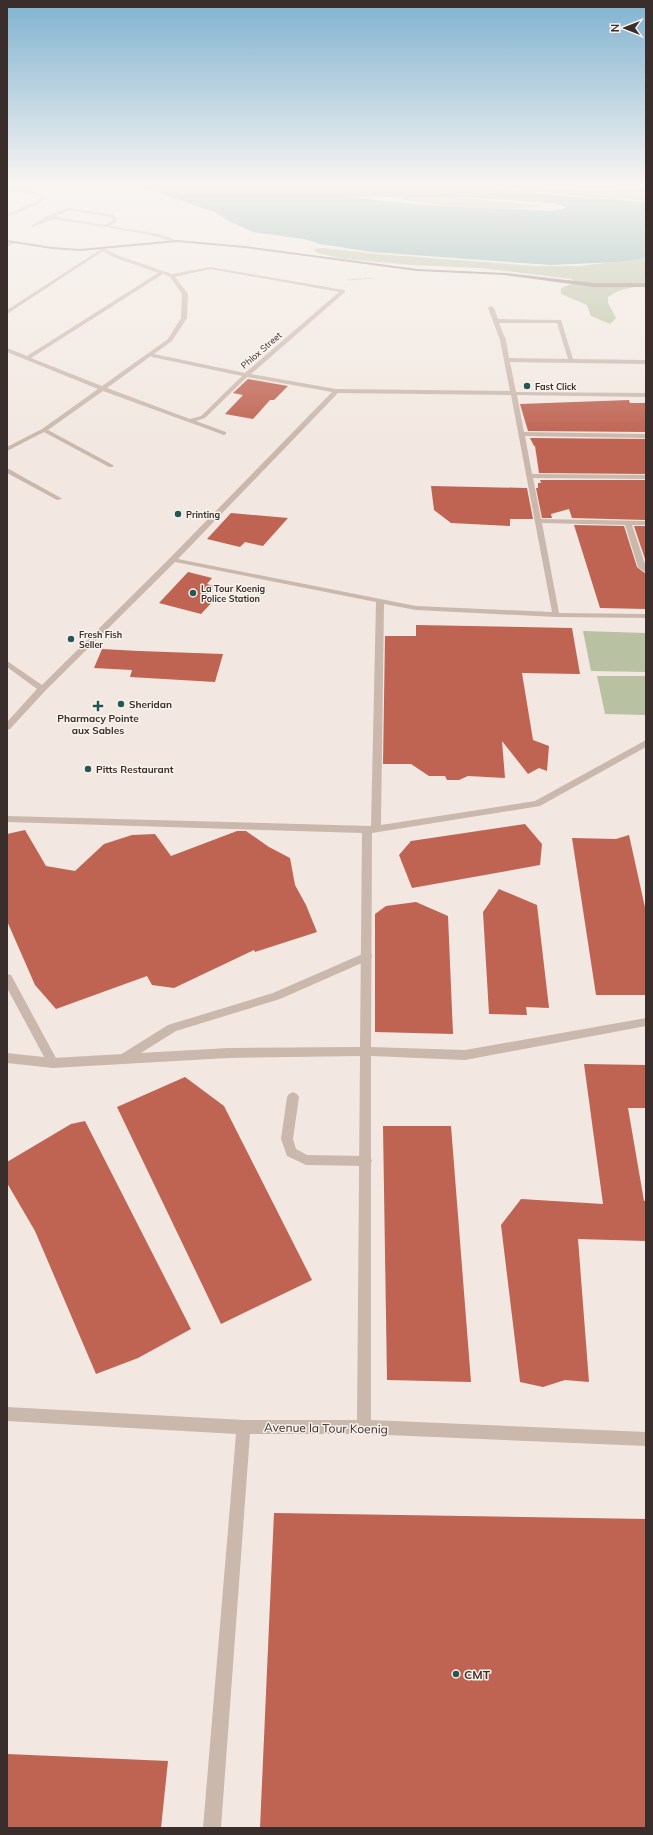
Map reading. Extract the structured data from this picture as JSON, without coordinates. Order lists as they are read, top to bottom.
{
  "streets": {
    "street": ["Phlox Street", "Avenue la Tour Koenig"]
  },
  "places": {
    "other": [
      "Fast Click",
      "Printing",
      "La Tour Koenig Police Station",
      "Fresh Fish Seller",
      "Sheridan",
      "Pitts Restaurant",
      "CMT"
    ],
    "health": ["Pharmacy Pointe aux Sables"]
  },
  "north": "left"
}
